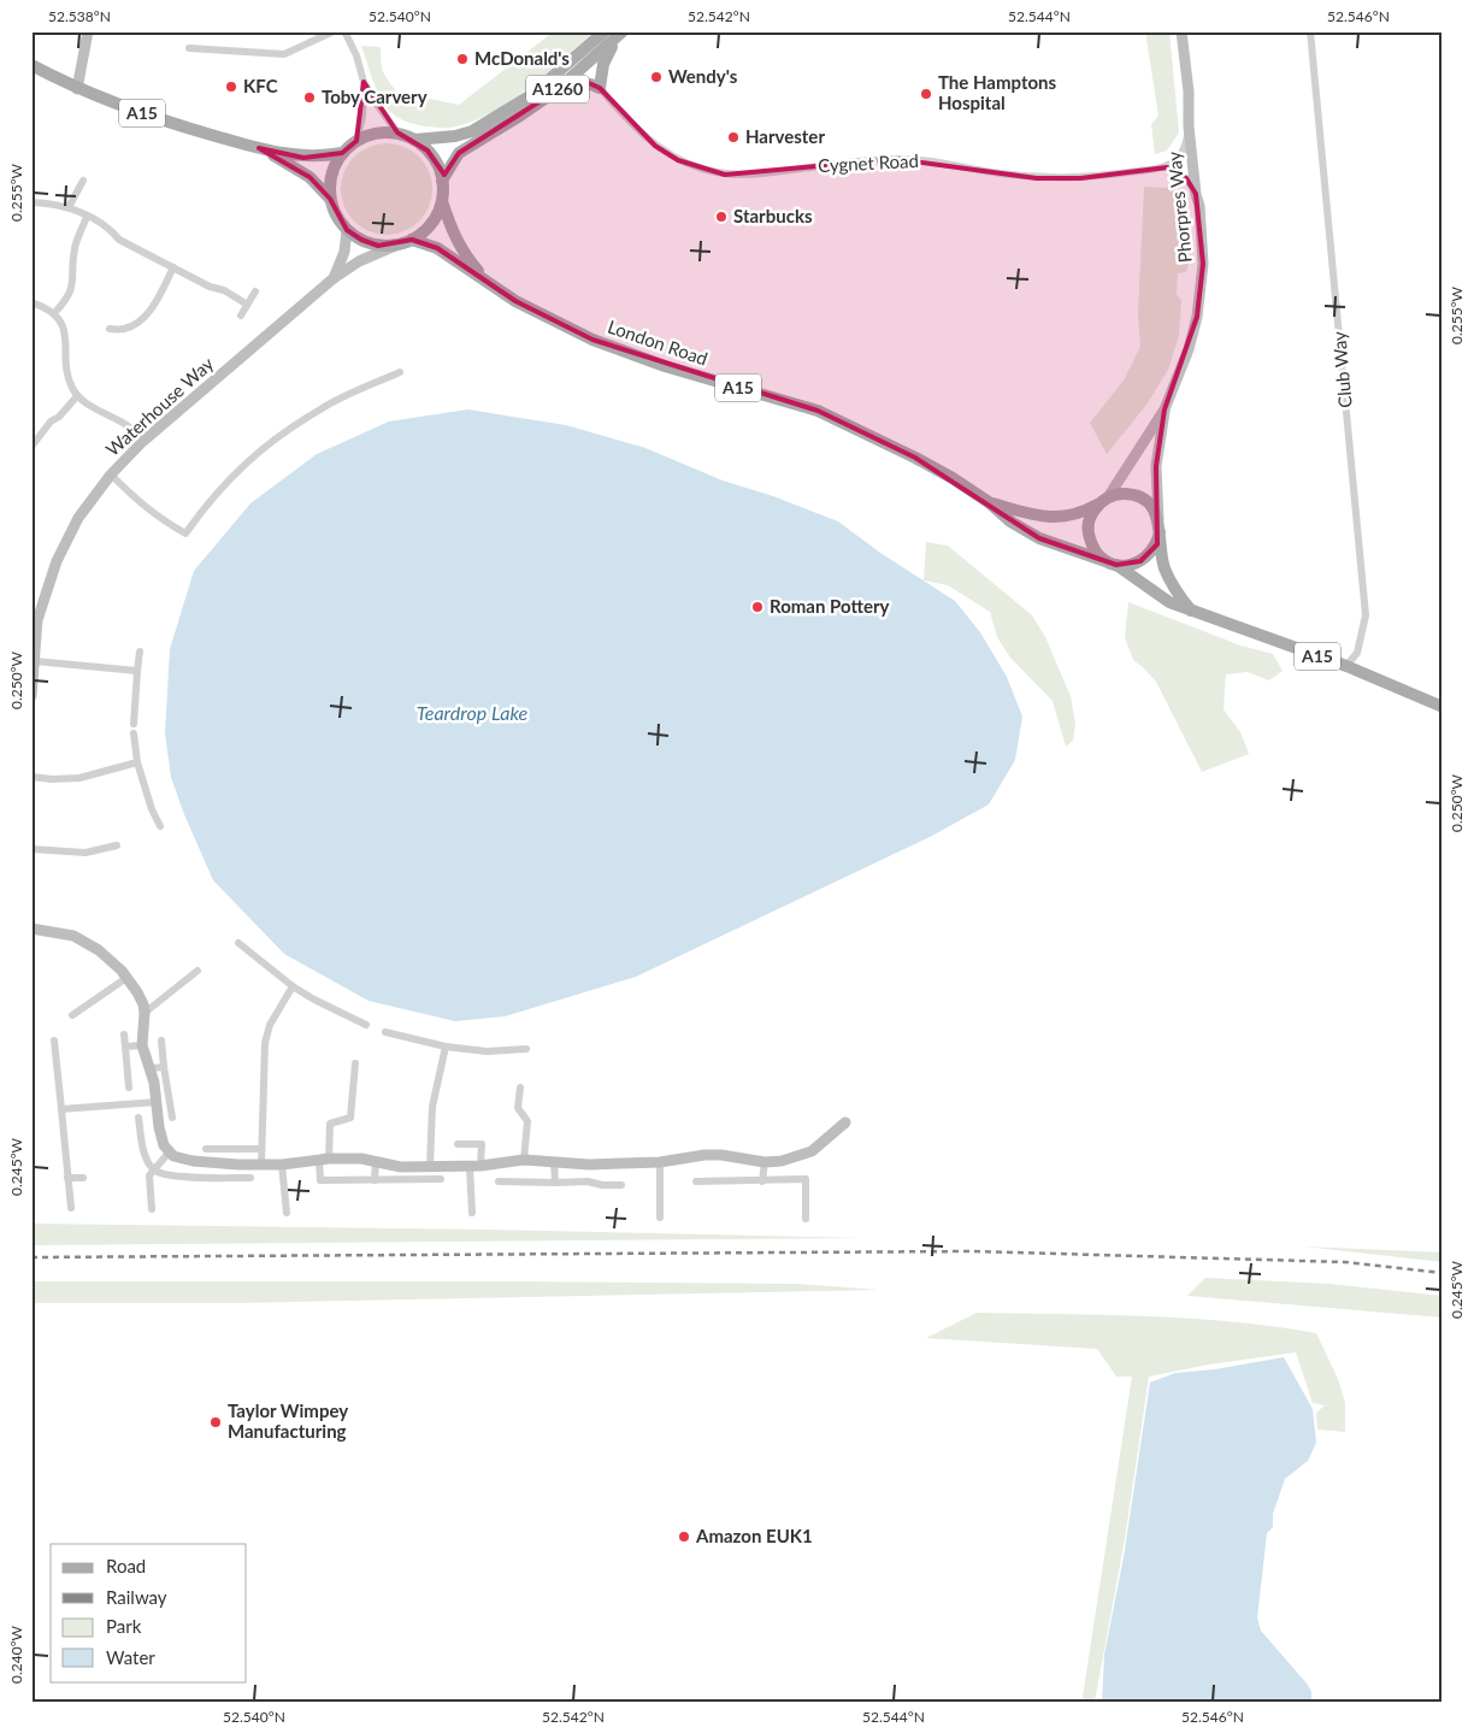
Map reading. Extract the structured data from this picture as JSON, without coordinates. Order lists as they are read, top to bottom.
{
  "streets": {
    "main road": ["A1260", "A15", "London Road"],
    "street": [
      "Cygnet Road",
      "Phorpres Way",
      "Club Way",
      "Waterhouse Way"
    ]
  },
  "crossings": [
    ["A1260", "A15"],
    ["A1260", "London Road"],
    ["A1260", "Waterhouse Way"],
    ["A15", "Phorpres Way"],
    ["A15", "London Road"],
    ["A15", "Waterhouse Way"],
    ["Phorpres Way", "London Road"],
    ["London Road", "Club Way"],
    ["London Road", "Waterhouse Way"]
  ],
  "water": ["Teardrop Lake"],
  "places": [
    "McDonald's",
    "Wendy's",
    "KFC",
    "The Hamptons Hospital",
    "Toby Carvery",
    "Harvester",
    "Starbucks",
    "Roman Pottery",
    "Taylor Wimpey Manufacturing",
    "Amazon EUK1"
  ],
  "legend": [
    "Road",
    "Railway",
    "Park",
    "Water"
  ],
  "coordinates": [
    "52.538°N",
    "52.540°N",
    "52.542°N",
    "52.544°N",
    "52.546°N",
    "0.255°W",
    "0.250°W",
    "0.245°W",
    "0.240°W"
  ]
}
